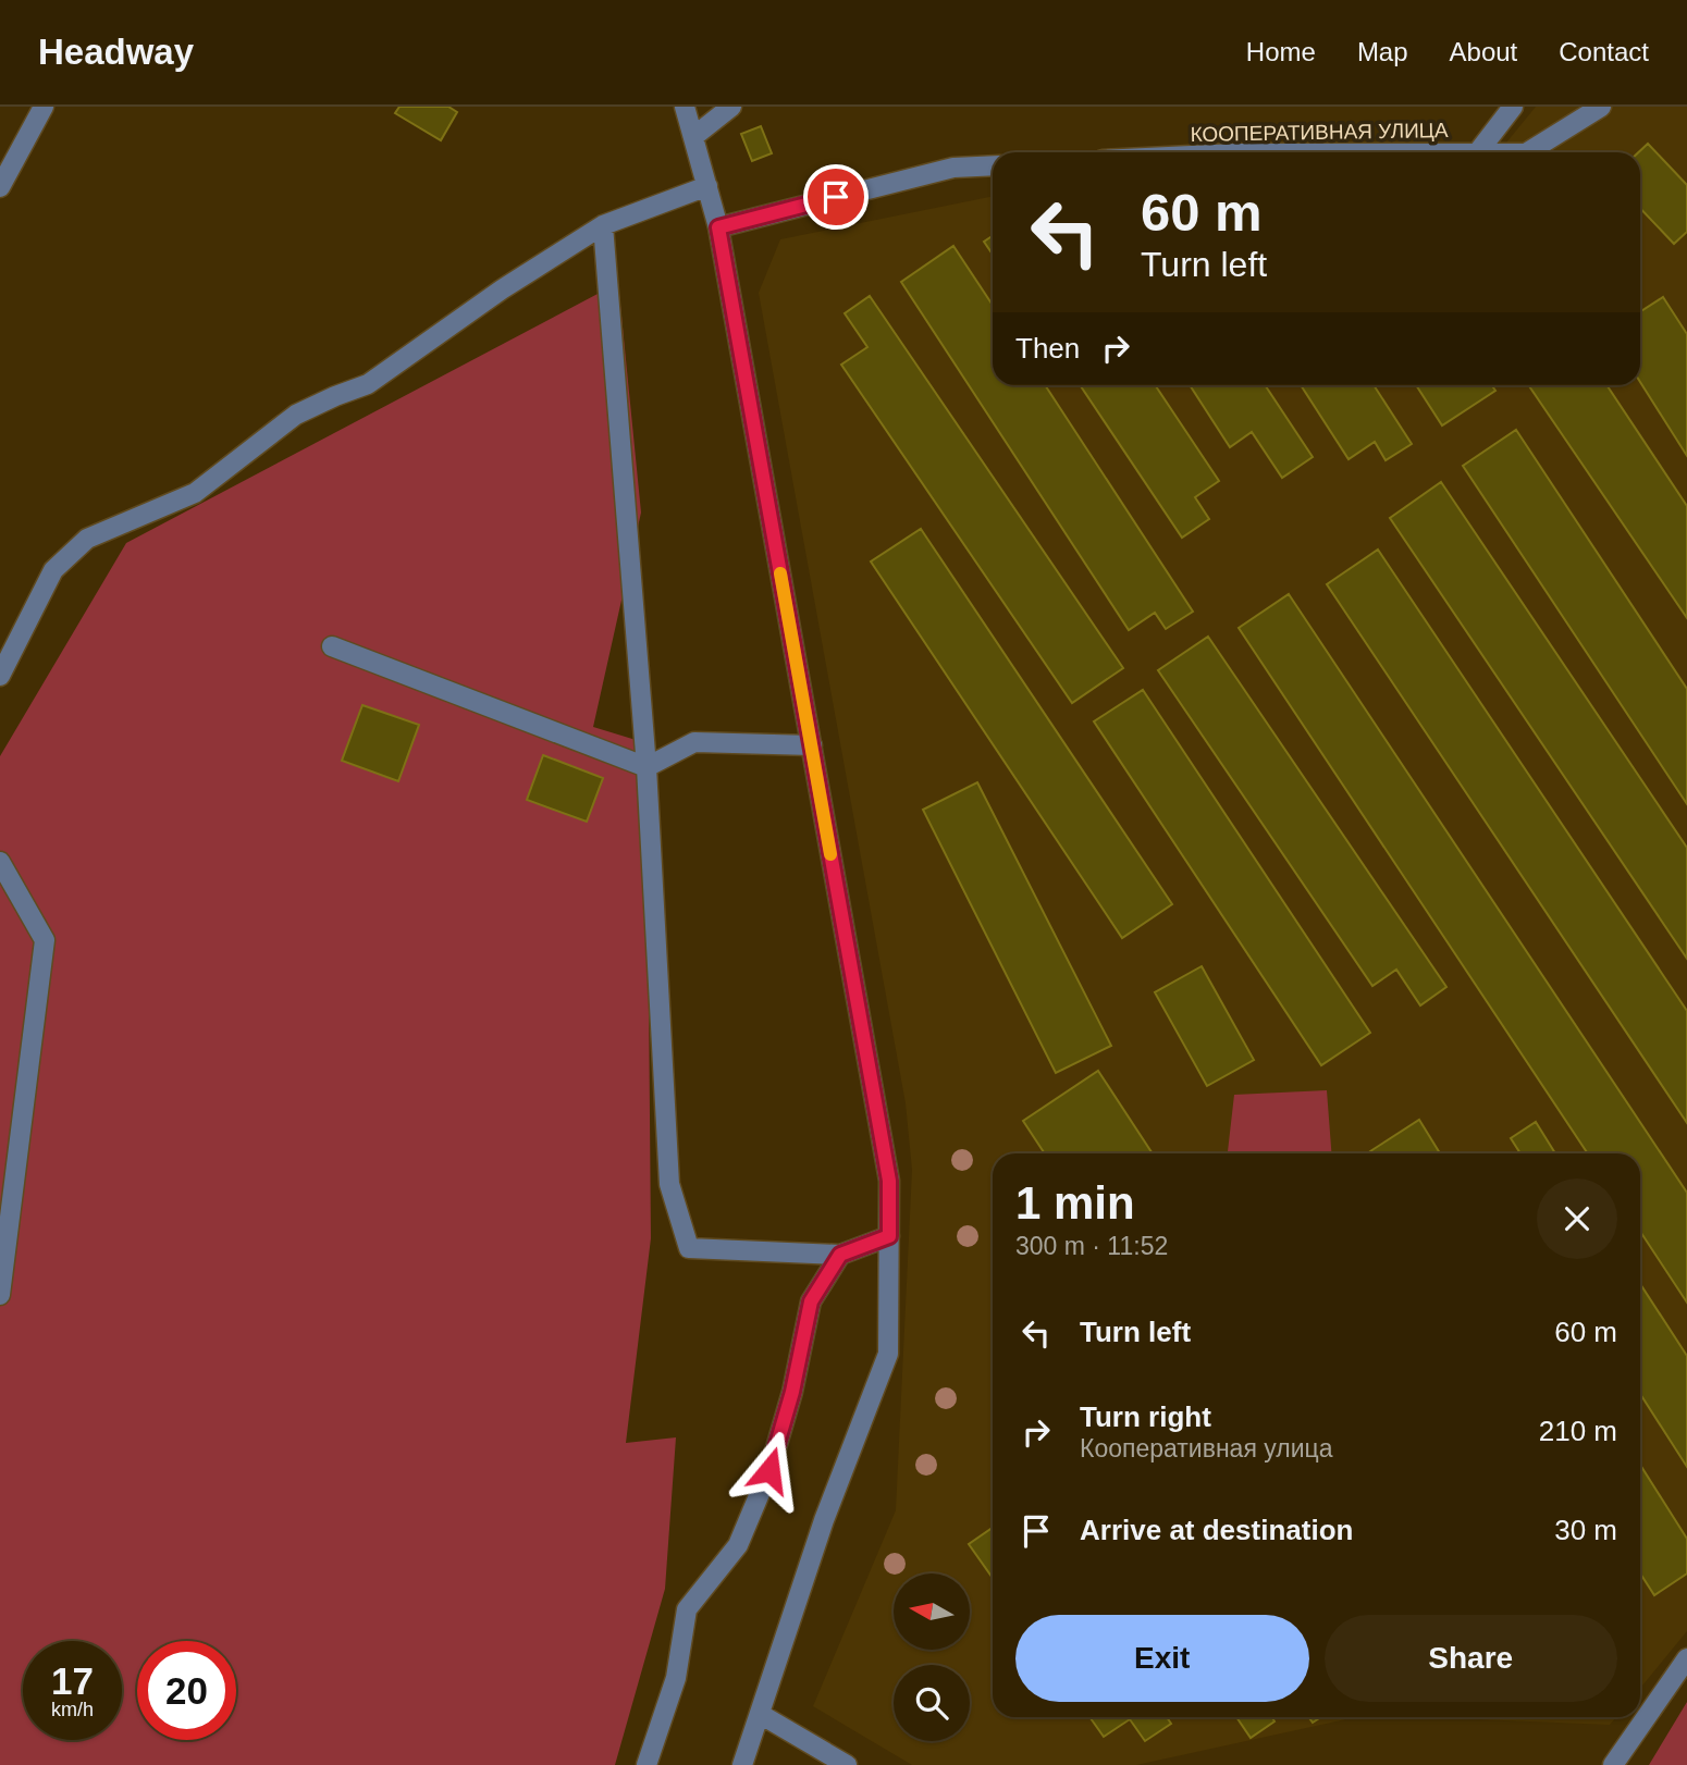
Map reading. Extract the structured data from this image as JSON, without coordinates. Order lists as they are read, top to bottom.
{
  "streets": {
    "street": ["КООПЕРАТИВНАЯ УЛИЦА"]
  },
  "north": "left",
  "page": {
    "header": "Headway",
    "nav": [
      "Home",
      "Map",
      "About",
      "Contact"
    ],
    "turn": ["60 m", "Turn left"],
    "then": "Then",
    "heading": ["1 min", "300 m · 11:52"],
    "list": [
      {
        "name": "Turn left",
        "value": "60 m"
      },
      {
        "name": "Turn right",
        "note": "Кооперативная улица",
        "value": "210 m"
      },
      {
        "name": "Arrive at destination",
        "value": "30 m"
      }
    ],
    "buttons": ["Exit", "Share"],
    "speed": "17 km/h",
    "limit": "20"
  }
}
